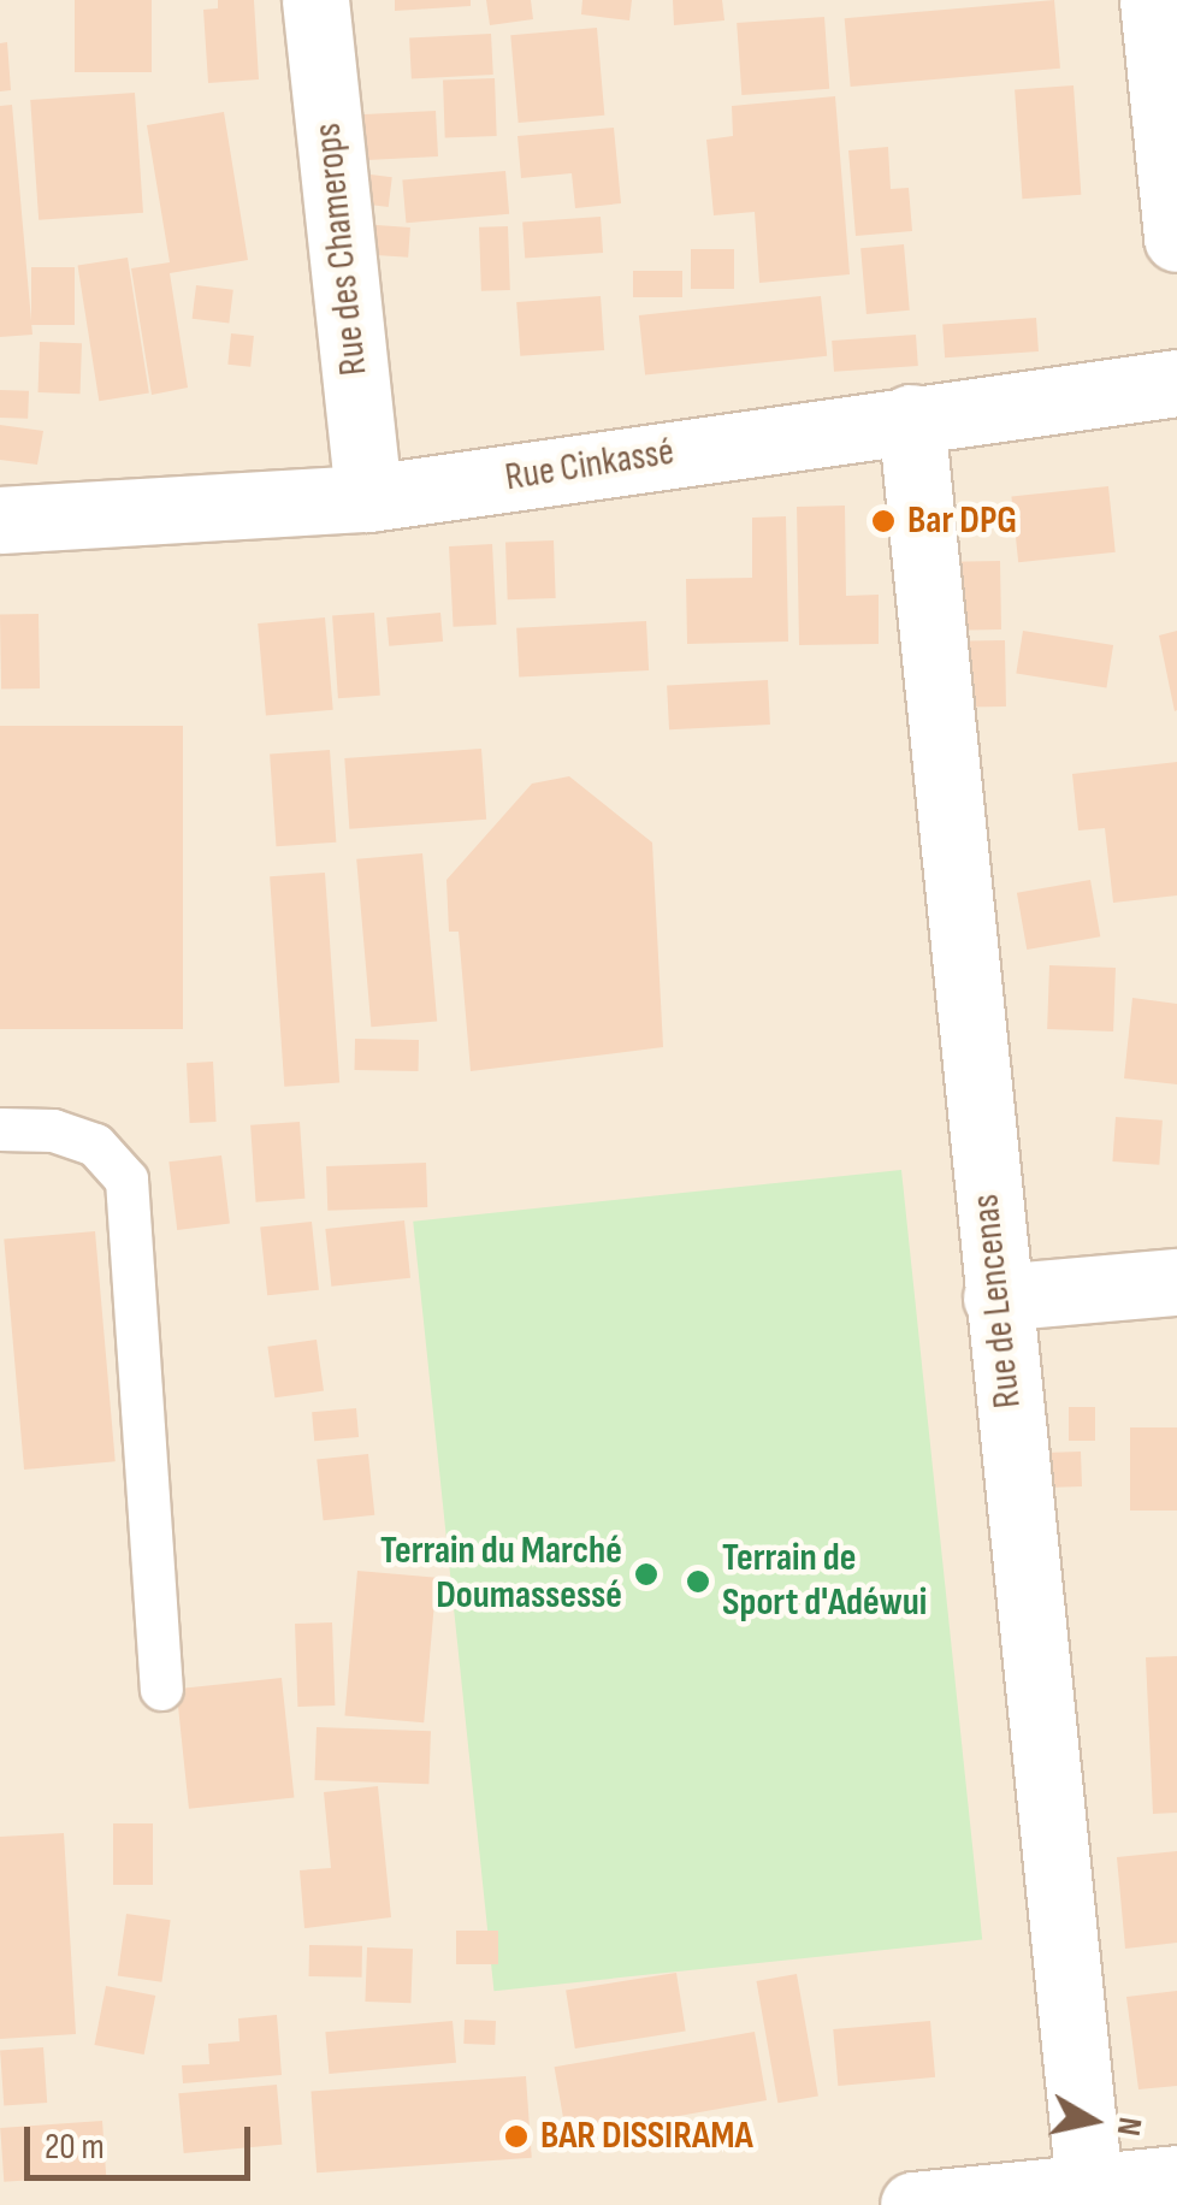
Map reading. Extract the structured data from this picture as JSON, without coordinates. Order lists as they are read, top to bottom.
{
  "streets": {
    "street": ["Rue des Chamerops", "Rue Cinkassé", "Rue de Lencenas"]
  },
  "crossings": [
    ["Rue des Chamerops", "Rue Cinkassé"],
    ["Rue Cinkassé", "Rue de Lencenas"]
  ],
  "places": [
    "Bar DPG",
    "Terrain du Marché Doumassessé",
    "Terrain de Sport d'Adéwui",
    "BAR DISSIRAMA"
  ],
  "scale_bar": "20 m",
  "north": "right"
}
